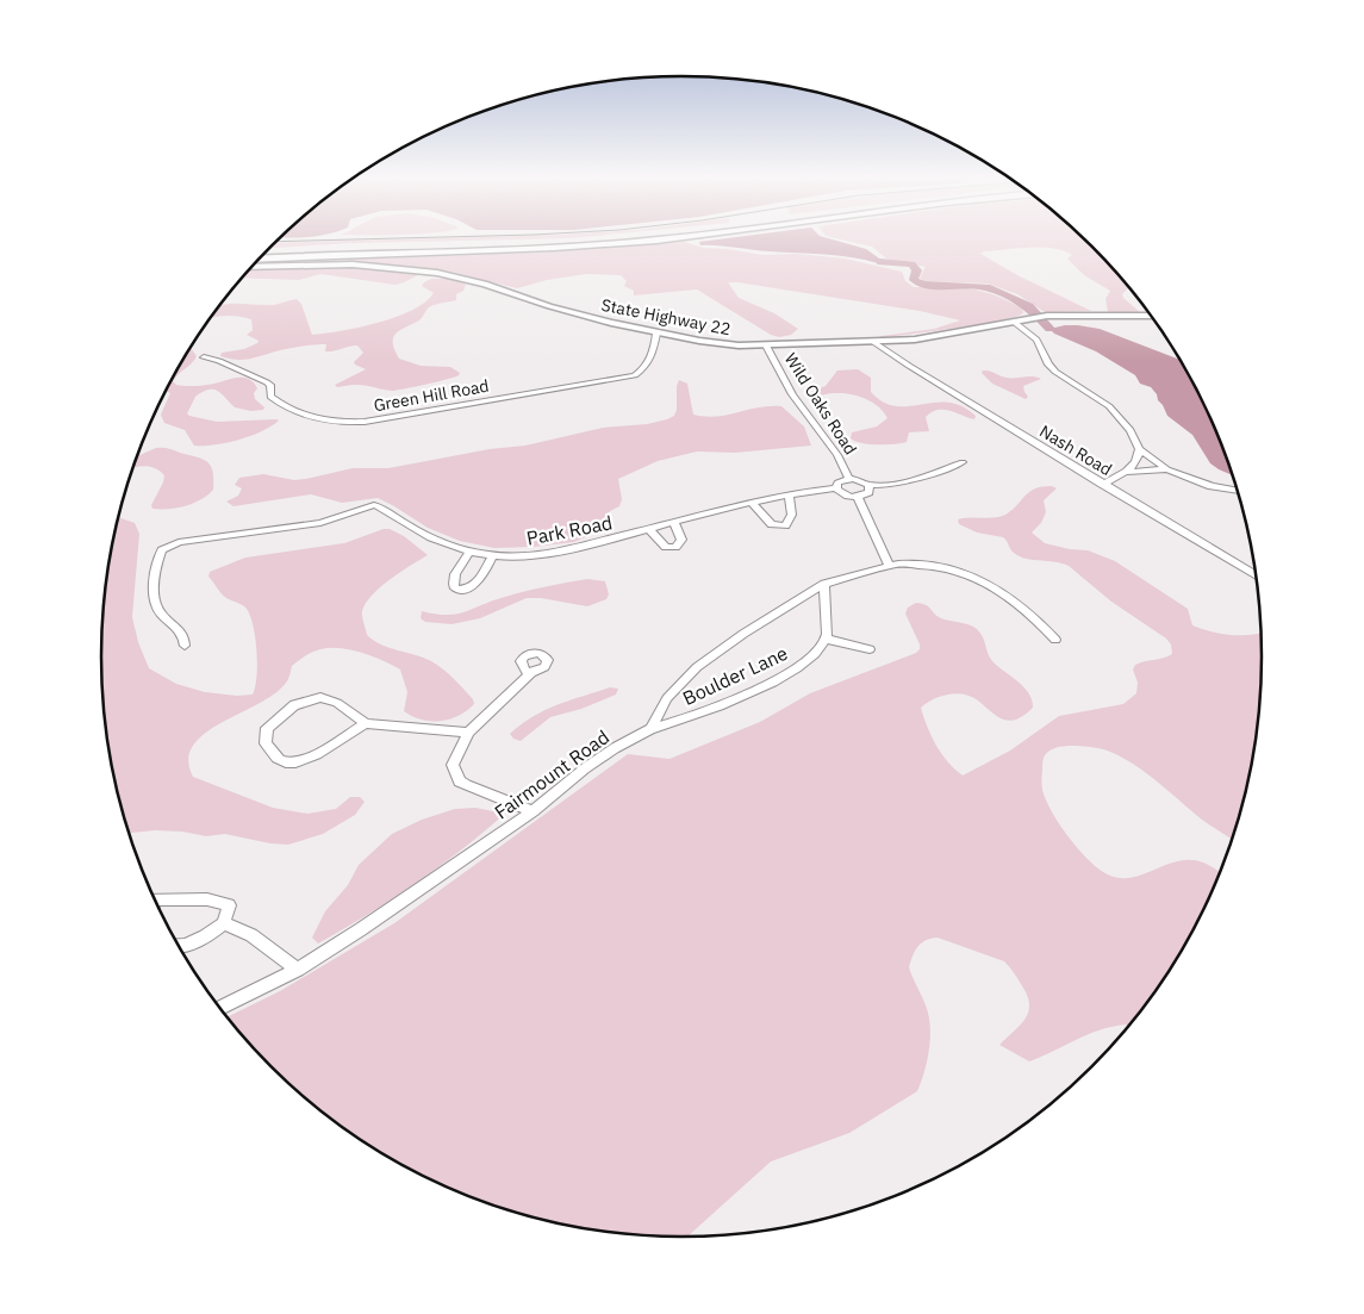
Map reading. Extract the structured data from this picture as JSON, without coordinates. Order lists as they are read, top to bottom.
{
  "streets": {
    "main road": ["State Highway 22"],
    "street": [
      "Green Hill Road",
      "Wild Oaks Road",
      "Nash Road",
      "Park Road",
      "Boulder Lane",
      "Fairmount Road"
    ]
  },
  "crossings": [
    ["State Highway 22", "Green Hill Road"],
    ["State Highway 22", "Wild Oaks Road"],
    ["State Highway 22", "Nash Road"],
    ["Wild Oaks Road", "Park Road"],
    ["Boulder Lane", "Fairmount Road"]
  ]
}
